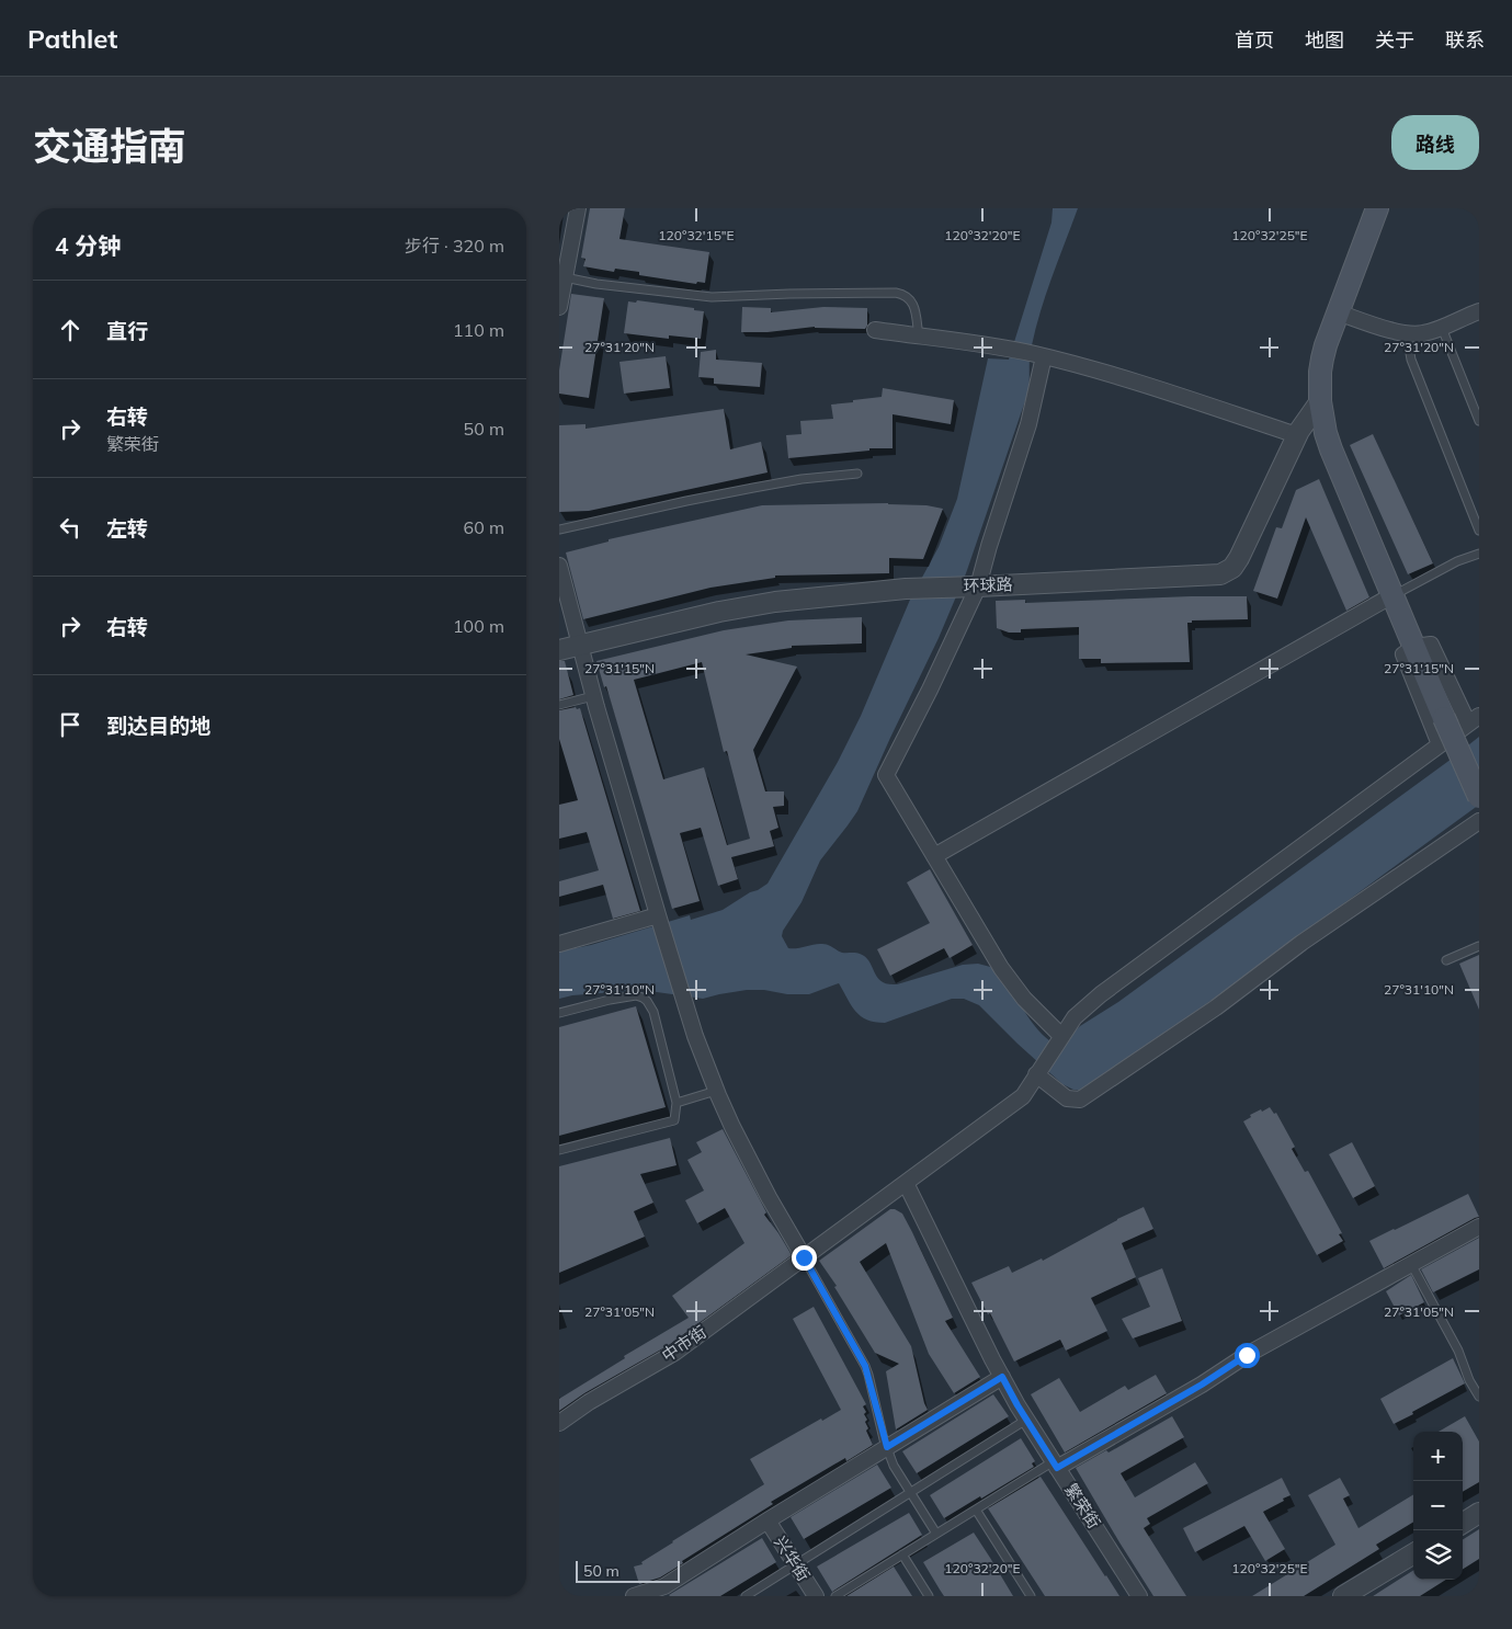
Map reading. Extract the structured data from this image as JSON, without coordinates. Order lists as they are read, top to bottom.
{
  "streets": {
    "street": [
      "环球路",
      "中市街",
      "繁荣街",
      "兴华街"
    ]
  },
  "crossings": [
    ["中市街", "繁荣街"]
  ],
  "scale_bar": "50 m",
  "page": {
    "header": "Pathlet",
    "nav": [
      "首页",
      "地图",
      "关于",
      "联系"
    ],
    "title": "交通指南",
    "buttons": "路线",
    "heading": ["4 分钟", "步行 · 320 m"],
    "list": [
      ["直行", "110 m"],
      ["右转", "繁荣街", "50 m"],
      ["左转", "60 m"],
      ["右转", "100 m"],
      "到达目的地"
    ],
    "map_buttons": ["+", "−"],
    "scale": "50 m"
  },
  "coordinates": [
    "120°32'15\"E",
    "120°32'20\"E",
    "120°32'25\"E",
    "27°31'20\"N",
    "27°31'15\"N",
    "27°31'10\"N",
    "27°31'05\"N"
  ]
}
